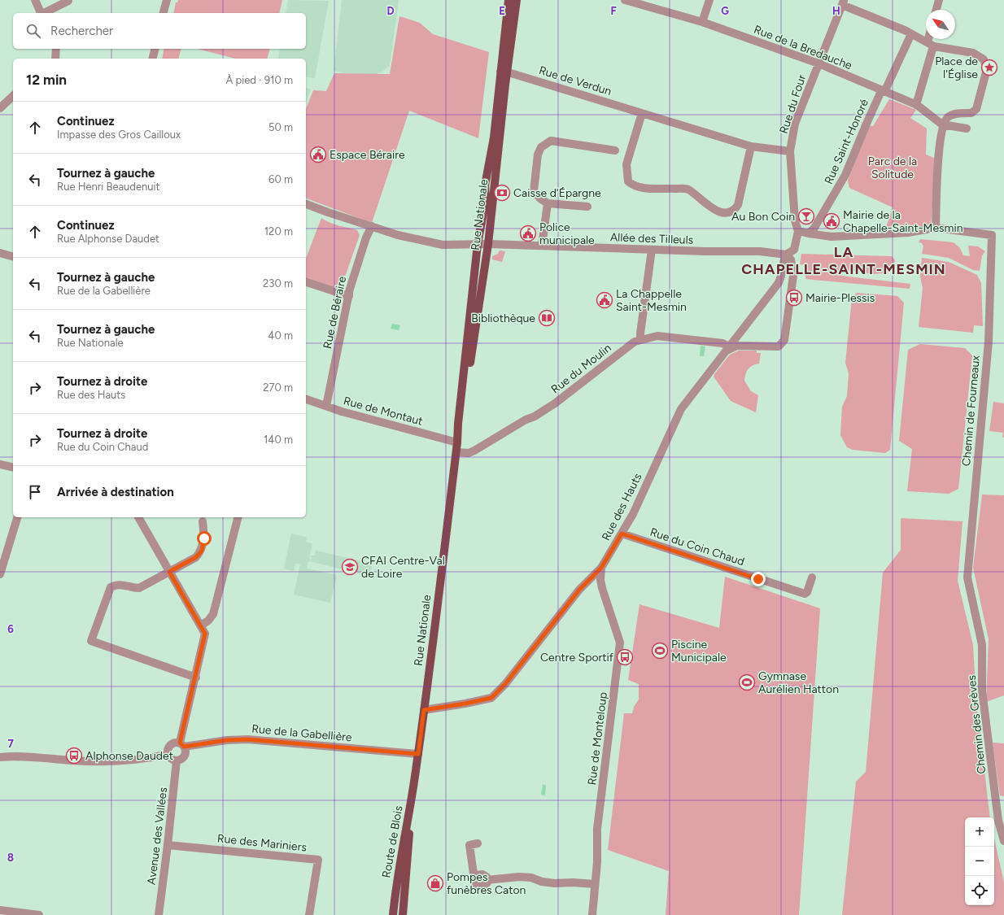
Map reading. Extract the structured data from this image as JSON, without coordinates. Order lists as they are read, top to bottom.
{
  "streets": {
    "main road": ["Rue Nationale", "Route de Blois"],
    "street": [
      "Rue de la Bredauche",
      "Rue de Verdun",
      "Rue du Four",
      "Rue Saint-Honoré",
      "Allée des Tilleuls",
      "Rue de Béraire",
      "Rue du Moulin",
      "Rue de Montaut",
      "Chemin de Fourneaux",
      "Rue des Hauts",
      "Rue du Coin Chaud",
      "Chemin des Grèves",
      "Rue de la Gabellière",
      "Rue de Monteloup",
      "Avenue des Vallées",
      "Rue des Mariniers"
    ]
  },
  "crossings": [
    ["Rue de la Bredauche", "Rue du Four"],
    ["Rue de la Bredauche", "Rue Saint-Honoré"],
    ["Rue de Verdun", "Rue du Four"],
    ["Rue de Verdun", "Rue Nationale"],
    ["Rue du Four", "Allée des Tilleuls"],
    ["Rue du Four", "Rue des Hauts"],
    ["Rue Nationale", "Allée des Tilleuls"],
    ["Rue Nationale", "Rue du Moulin"],
    ["Rue Nationale", "Rue de Montaut"],
    ["Rue Nationale", "Rue des Hauts"],
    ["Rue Nationale", "Rue de la Gabellière"],
    ["Rue Nationale", "Route de Blois"],
    ["Allée des Tilleuls", "Rue des Hauts"],
    ["Rue de Béraire", "Rue de Montaut"],
    ["Rue du Moulin", "Rue des Hauts"],
    ["Chemin de Fourneaux", "Chemin des Grèves"],
    ["Rue des Hauts", "Rue du Coin Chaud"],
    ["Rue des Hauts", "Rue de Monteloup"],
    ["Rue de la Gabellière", "Avenue des Vallées"],
    ["Avenue des Vallées", "Rue des Mariniers"]
  ],
  "districts": ["LA CHAPELLE-SAINT-MESMIN"],
  "parks": ["Parc de la Solitude"],
  "places": {
    "place": ["Place de l'Église"],
    "public building": [
      "Espace Béraire",
      "Mairie de la Chapelle-Saint-Mesmin",
      "Police municipale",
      "La Chappelle Saint-Mesmin"
    ],
    "bank": ["Caisse d'Épargne"],
    "bar": ["Au Bon Coin"],
    "bus stop": ["Mairie-Plessis", "Centre Sportif", "Alphonse Daudet"],
    "library": ["Bibliothèque"],
    "school or university": ["CFAI Centre-Val de Loire"],
    "sports": ["Piscine Municipale", "Gymnase Aurélien Hatton"],
    "shop": ["Pompes funèbres Caton"]
  },
  "north": "top left",
  "page": {
    "search": "Rechercher",
    "heading": ["12 min", "À pied · 910 m"],
    "list": [
      ["Continuez", "Impasse des Gros Cailloux", "50 m"],
      ["Tournez à gauche", "Rue Henri Beaudenuit", "60 m"],
      ["Continuez", "Rue Alphonse Daudet", "120 m"],
      ["Tournez à gauche", "Rue de la Gabellière", "230 m"],
      ["Tournez à gauche", "Rue Nationale", "40 m"],
      ["Tournez à droite", "Rue des Hauts", "270 m"],
      ["Tournez à droite", "Rue du Coin Chaud", "140 m"],
      "Arrivée à destination"
    ],
    "map_buttons": ["+", "−"]
  },
  "grid": {
    "columns": [
      "D",
      "E",
      "F",
      "G",
      "H"
    ],
    "rows": ["6", "7", "8"]
  }
}
